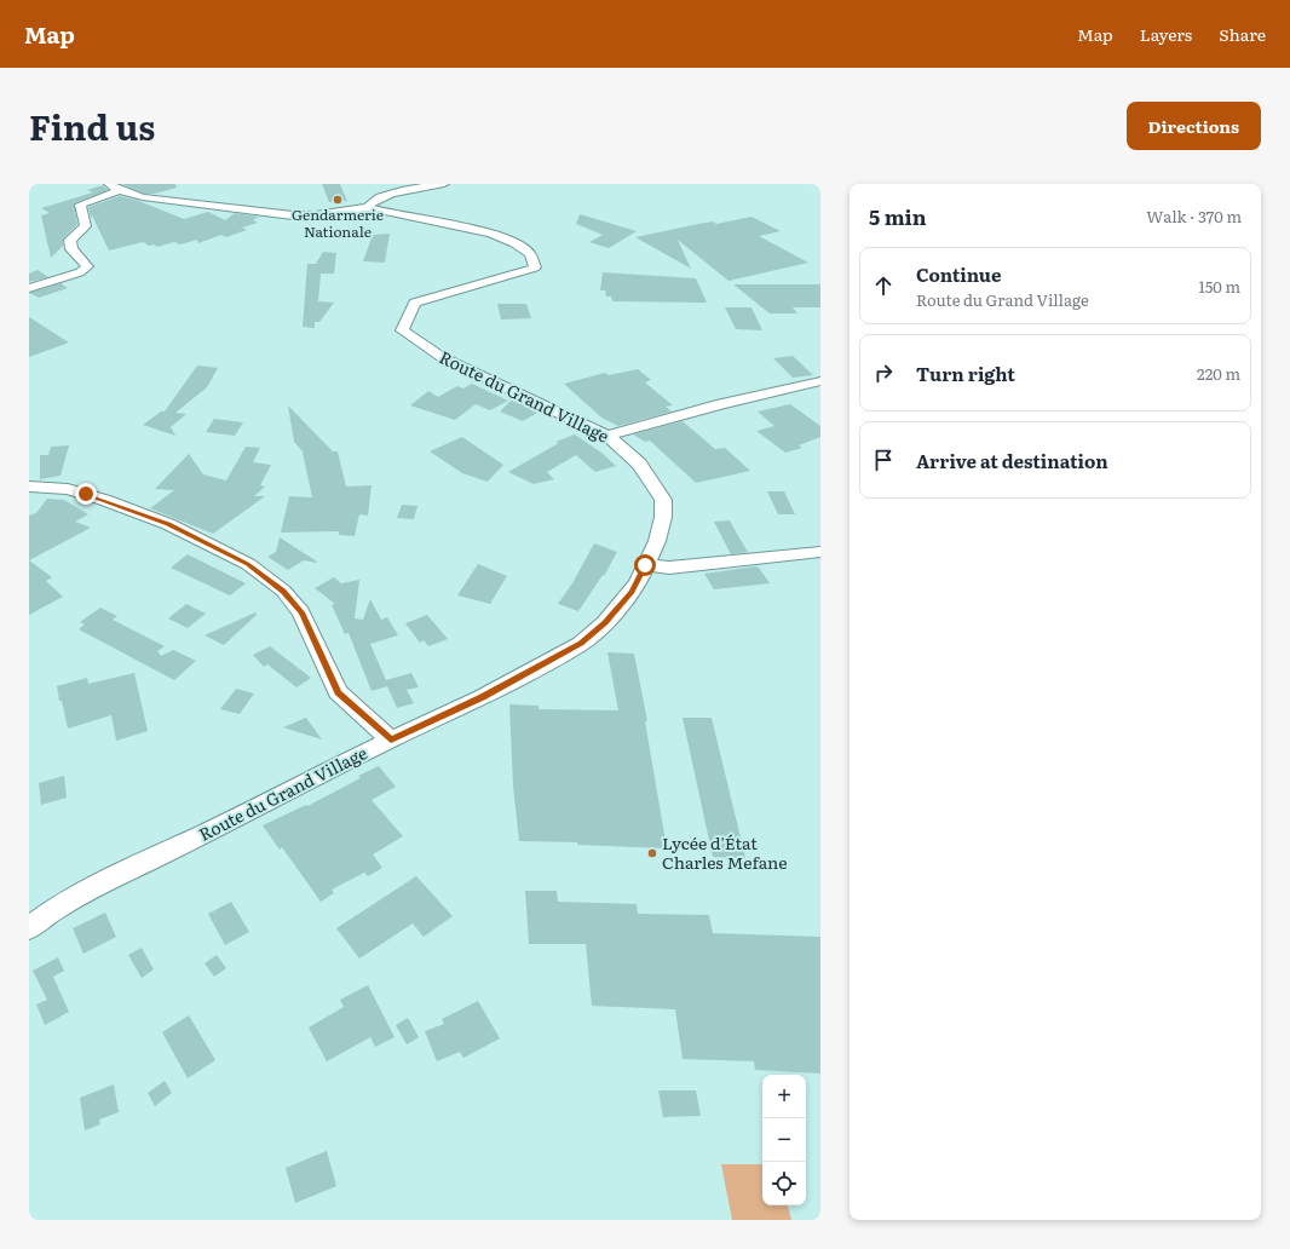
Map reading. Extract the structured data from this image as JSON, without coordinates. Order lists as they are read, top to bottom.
{
  "streets": {
    "street": ["Route du Grand Village"]
  },
  "places": ["Gendarmerie Nationale", "Lycée d'État Charles Mefane"],
  "page": {
    "header": "Map",
    "nav": ["Map", "Layers", "Share"],
    "title": "Find us",
    "buttons": "Directions",
    "heading": ["5 min", "Walk · 370 m"],
    "list": [
      ["Continue", "Route du Grand Village", "150 m"],
      ["Turn right", "220 m"],
      "Arrive at destination"
    ],
    "map_buttons": ["+", "−"]
  }
}
